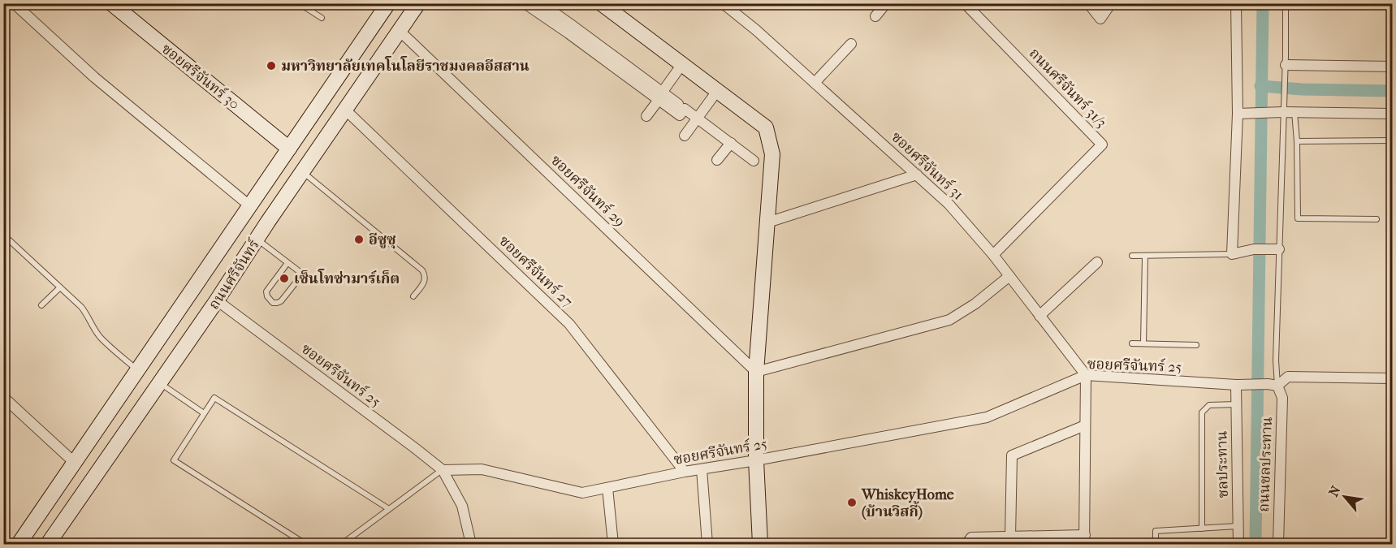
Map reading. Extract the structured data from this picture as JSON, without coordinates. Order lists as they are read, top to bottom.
{
  "streets": {
    "main road": ["ซอยศรีจันทร์ 30", "ถนนศรีจันทร์"],
    "street": [
      "ถนนศรีจันทร์ 31/3",
      "ซอยศรีจันทร์ 31",
      "ซอยศรีจันทร์ 29",
      "ซอยศรีจันทร์ 27",
      "ซอยศรีจันทร์ 25",
      "ชลประทาน",
      "ถนนชลประทาน"
    ]
  },
  "crossings": [
    ["ซอยศรีจันทร์ 30", "ถนนศรีจันทร์"],
    ["ถนนศรีจันทร์ 31/3", "ซอยศรีจันทร์ 31"],
    ["ซอยศรีจันทร์ 31", "ซอยศรีจันทร์ 25"],
    ["ซอยศรีจันทร์ 29", "ถนนศรีจันทร์"],
    ["ซอยศรีจันทร์ 27", "ถนนศรีจันทร์"],
    ["ซอยศรีจันทร์ 27", "ซอยศรีจันทร์ 25"],
    ["ถนนศรีจันทร์", "ซอยศรีจันทร์ 25"],
    ["ซอยศรีจันทร์ 25", "ชลประทาน"],
    ["ซอยศรีจันทร์ 25", "ถนนชลประทาน"]
  ],
  "places": [
    "มหาวิทยาลัยเทคโนโลยีราชมงคลอีสสาน",
    "อีซูซุ",
    "เซ็นโทซ่ามาร์เก็ต",
    "WhiskeyHome (บ้านวิสกี้)"
  ],
  "north": "top left"
}
